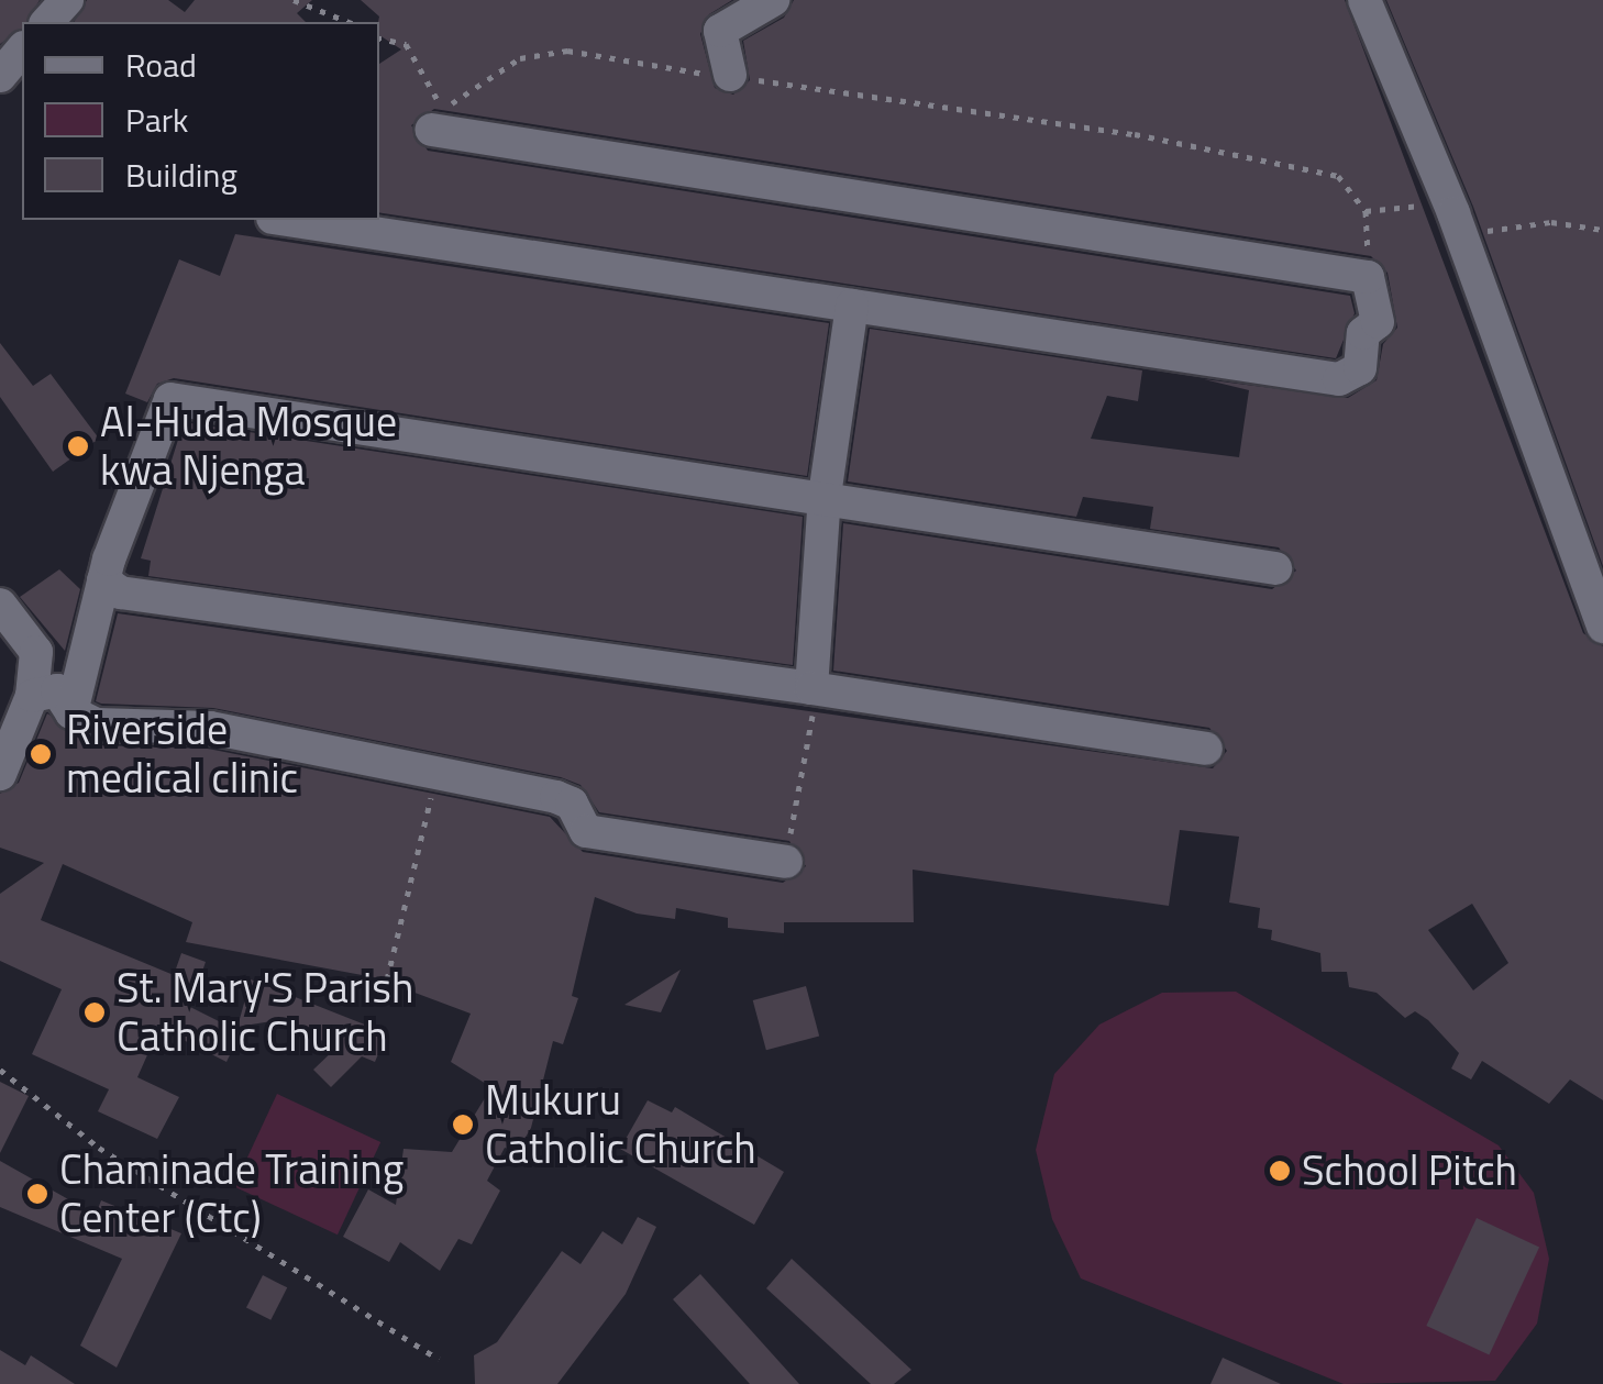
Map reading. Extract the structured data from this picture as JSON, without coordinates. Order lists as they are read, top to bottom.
{
  "places": [
    "Al-Huda Mosque kwa Njenga",
    "Riverside medical clinic",
    "St. Mary'S Parish Catholic Church",
    "Mukuru Catholic Church",
    "School Pitch",
    "Chaminade Training Center (Ctc)"
  ],
  "legend": ["Road", "Park", "Building"]
}
